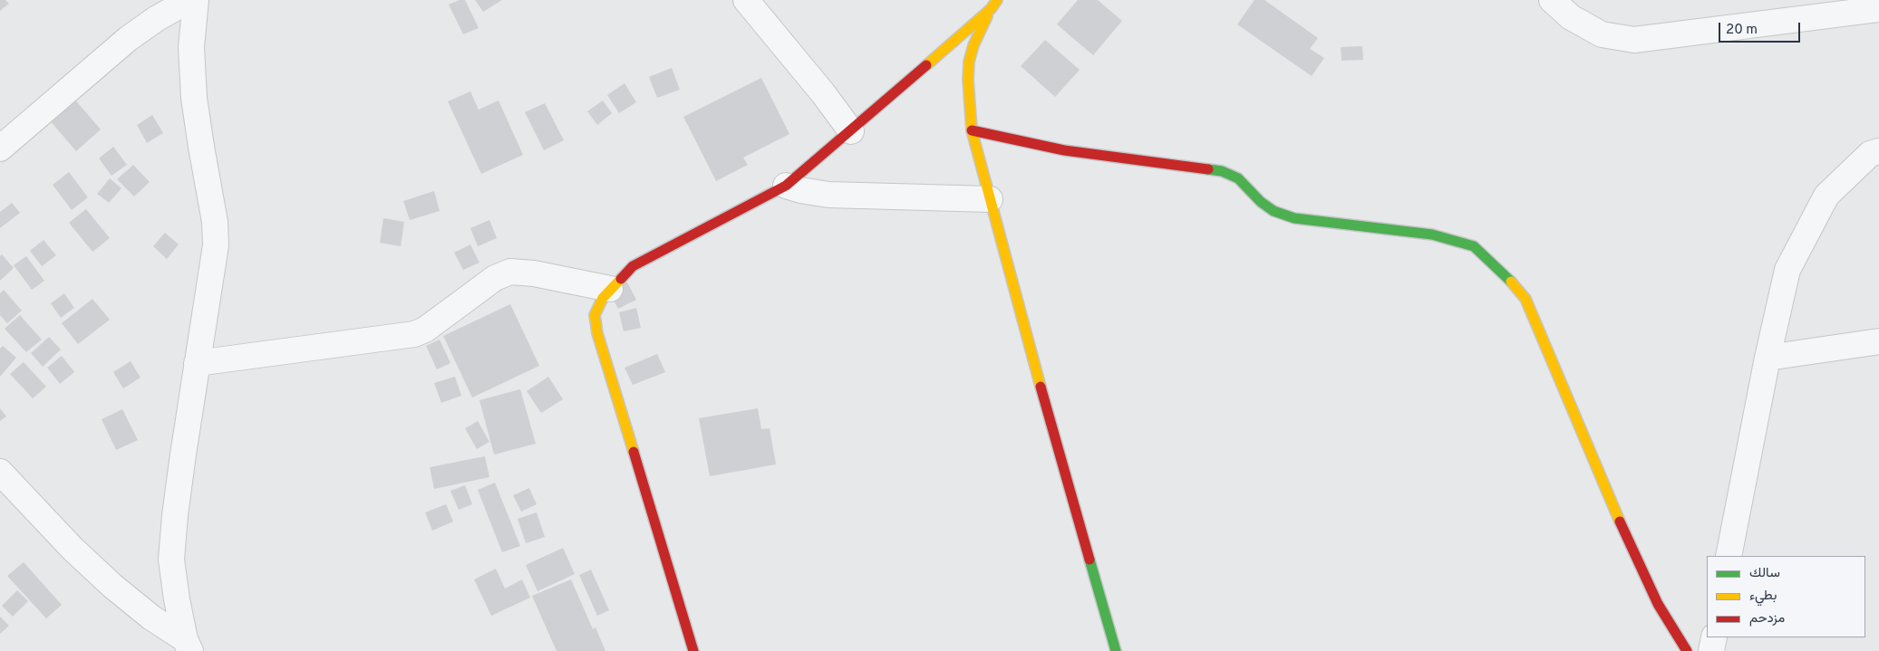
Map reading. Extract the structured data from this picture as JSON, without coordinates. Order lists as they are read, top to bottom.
{
  "legend": ["سالك", "بطيء", "مزدحم"],
  "scale_bar": "20 m"
}
